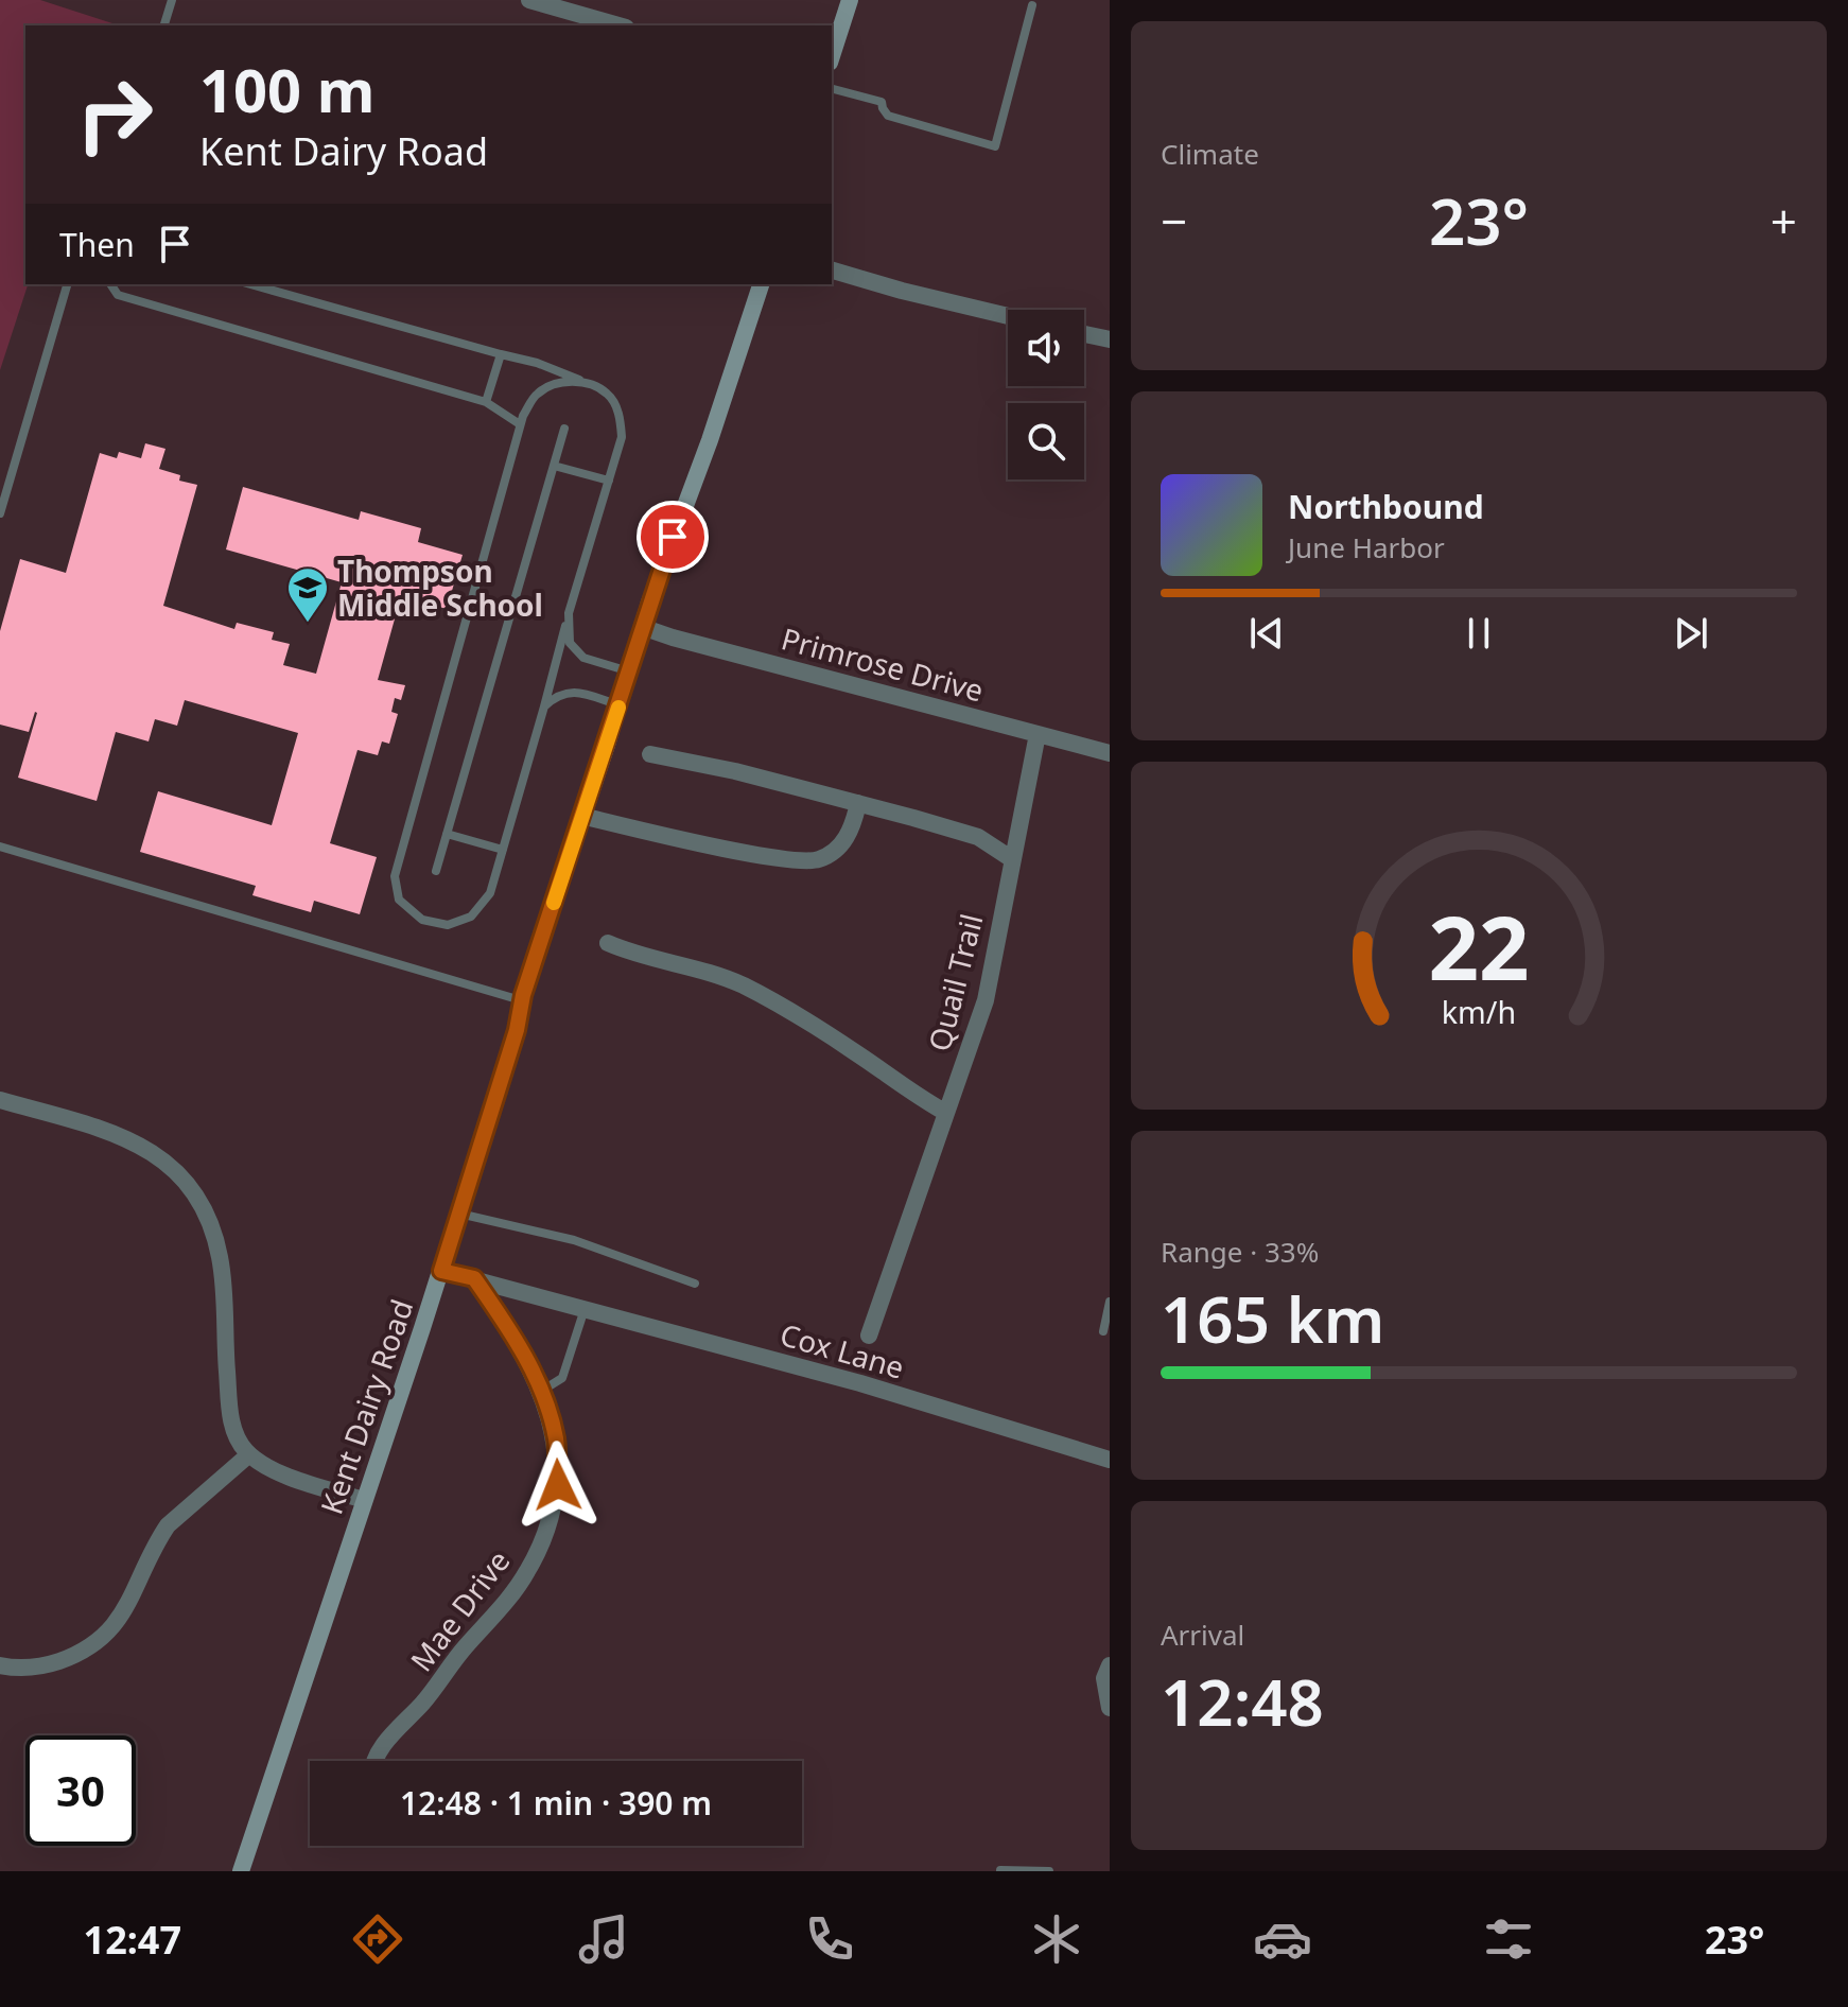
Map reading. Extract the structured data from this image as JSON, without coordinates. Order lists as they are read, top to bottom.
{
  "streets": {
    "street": [
      "Primrose Drive",
      "Quail Trail",
      "Cox Lane",
      "Kent Dairy Road",
      "Mae Drive"
    ]
  },
  "crossings": [
    ["Primrose Drive", "Quail Trail"],
    ["Primrose Drive", "Kent Dairy Road"],
    ["Cox Lane", "Kent Dairy Road"],
    ["Cox Lane", "Mae Drive"]
  ],
  "places": {
    "school or university": ["Thompson Middle School"]
  },
  "page": {
    "tile": [
      "Climate",
      ["Range · 33%", "165 km"],
      ["Arrival", "12:48"]
    ],
    "turn": ["100 m", "Kent Dairy Road"],
    "heat": ["−", "23°", "+"],
    "then": "Then",
    "song": ["Northbound", "June Harbor"],
    "limit": "30",
    "trip": "12:48 · 1 min · 390 m",
    "tabs": ["12:47", "23°"],
    "gauge": ["22", "km/h"]
  }
}
